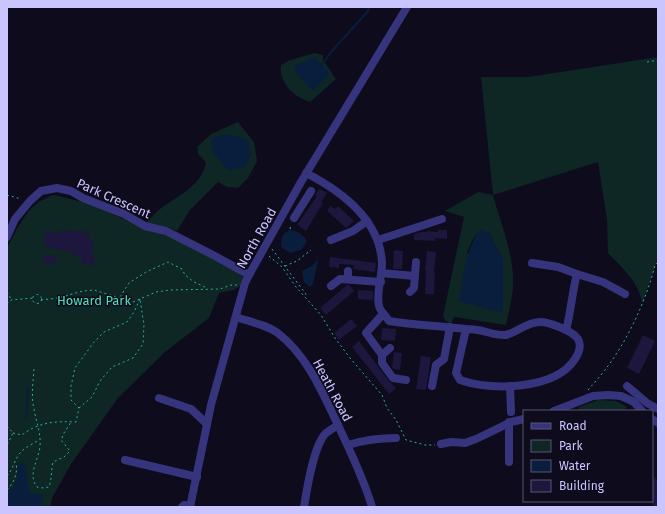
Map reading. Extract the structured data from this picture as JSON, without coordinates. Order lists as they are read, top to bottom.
{
  "streets": {
    "street": ["Park Crescent", "North Road", "Heath Road"]
  },
  "crossings": [
    ["Park Crescent", "North Road"],
    ["North Road", "Heath Road"]
  ],
  "parks": ["Howard Park"],
  "legend": [
    "Road",
    "Park",
    "Water",
    "Building"
  ]
}
